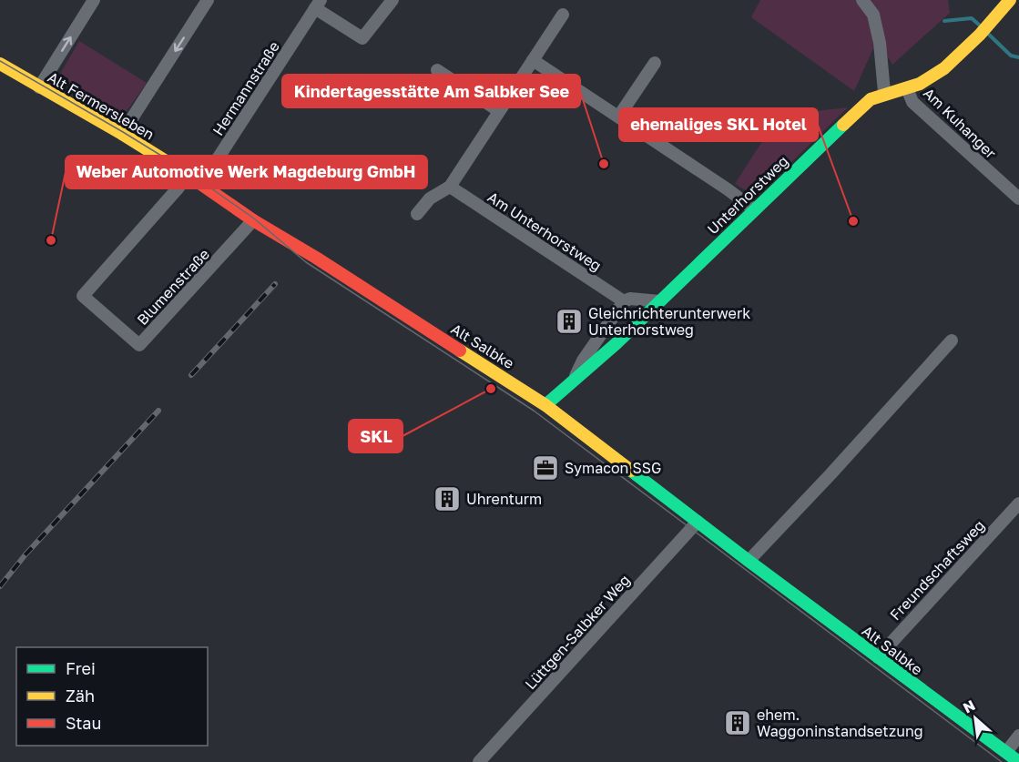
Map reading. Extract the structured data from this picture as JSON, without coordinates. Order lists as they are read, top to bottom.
{
  "streets": {
    "main road": ["Alt Fermersleben", "Unterhorstweg", "Alt Salbke"],
    "street": [
      "Hermannstraße",
      "Am Kuhanger",
      "Am Unterhorstweg",
      "Blumenstraße",
      "Freundschaftsweg",
      "Lüttgen-Salbker Weg"
    ]
  },
  "crossings": [
    ["Hermannstraße", "Alt Salbke"],
    ["Alt Fermersleben", "Blumenstraße"],
    ["Alt Fermersleben", "Alt Salbke"],
    ["Am Kuhanger", "Unterhorstweg"],
    ["Unterhorstweg", "Am Unterhorstweg"],
    ["Unterhorstweg", "Alt Salbke"],
    ["Blumenstraße", "Alt Salbke"],
    ["Alt Salbke", "Freundschaftsweg"],
    ["Alt Salbke", "Lüttgen-Salbker Weg"]
  ],
  "places": {
    "other": [
      "Kindertagesstätte Am Salbker See",
      "ehemaliges SKL Hotel",
      "Weber Automotive Werk Magdeburg GmbH",
      "SKL"
    ],
    "building": ["Gleichrichterunterwerk Unterhorstweg", "Uhrenturm", "ehem. Waggoninstandsetzung"],
    "office": ["Symacon SSG"]
  },
  "legend": ["Frei", "Zäh", "Stau"],
  "north": "top left"
}
